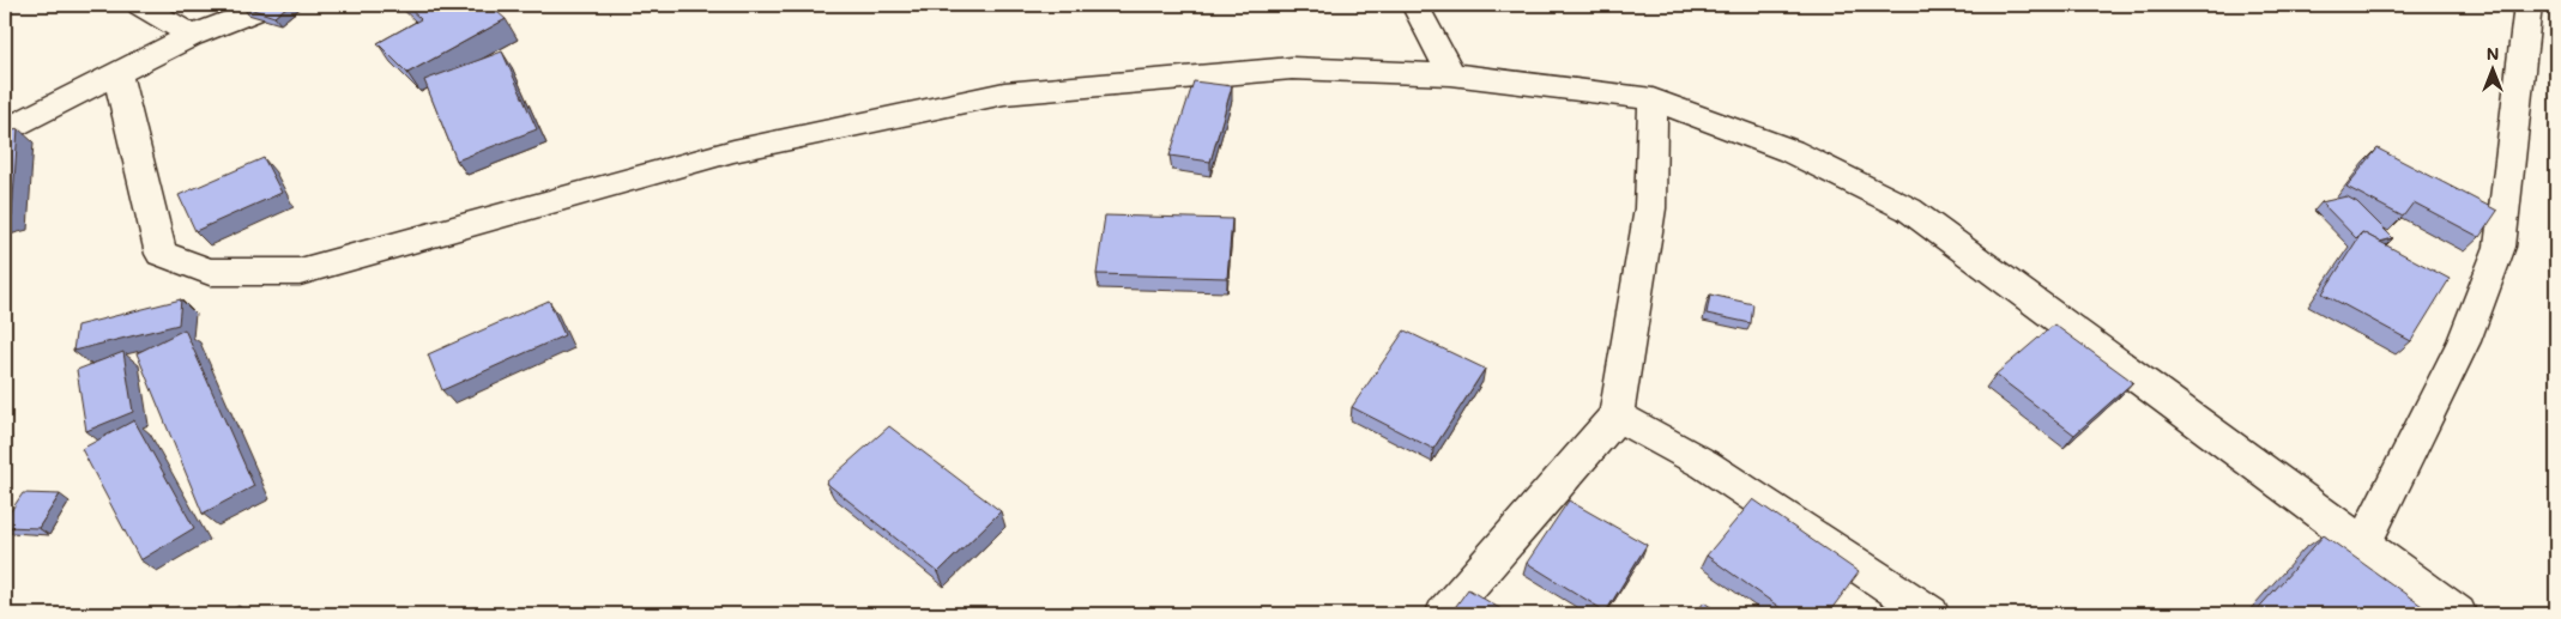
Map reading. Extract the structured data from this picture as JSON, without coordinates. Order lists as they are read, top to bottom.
{
  "north": "top"
}
